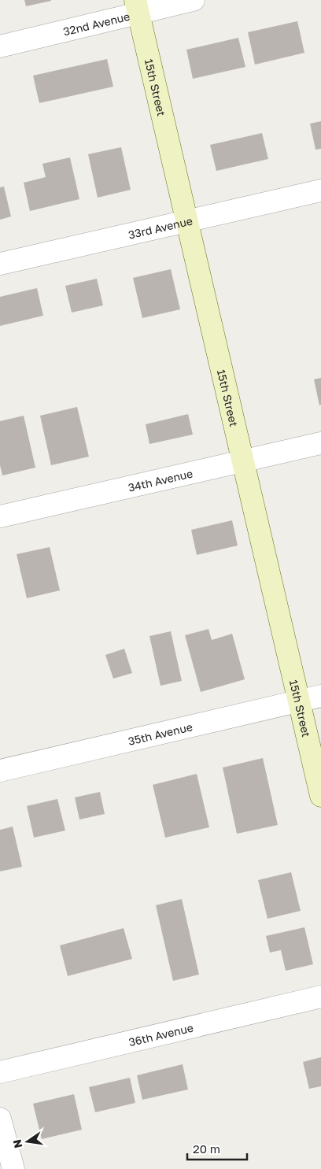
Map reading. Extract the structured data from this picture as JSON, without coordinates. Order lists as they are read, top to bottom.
{
  "streets": {
    "street": [
      "32nd Avenue",
      "15th Street",
      "33rd Avenue",
      "34th Avenue",
      "35th Avenue",
      "36th Avenue"
    ]
  },
  "crossings": [
    ["32nd Avenue", "15th Street"],
    ["15th Street", "33rd Avenue"],
    ["15th Street", "34th Avenue"],
    ["15th Street", "35th Avenue"]
  ],
  "scale_bar": "20 m",
  "north": "left"
}
